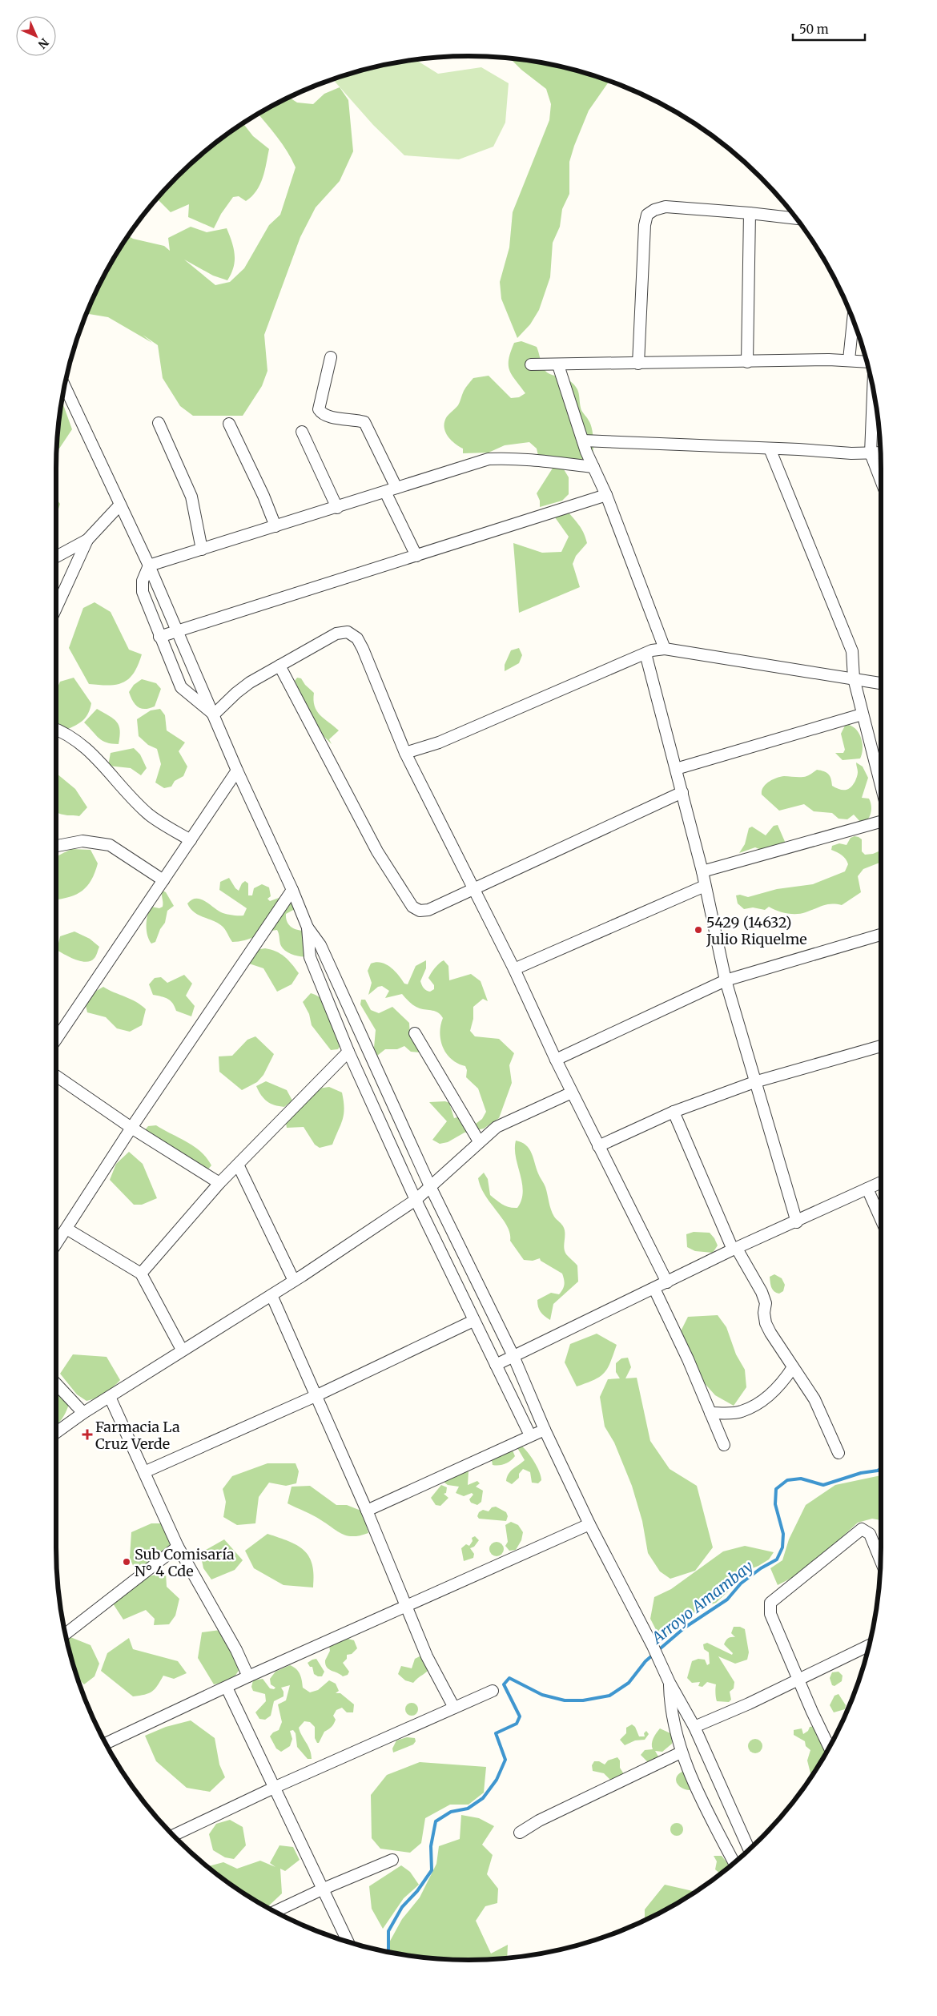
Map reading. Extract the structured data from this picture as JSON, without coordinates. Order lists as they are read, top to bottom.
{
  "water": ["Arroyo Amambay"],
  "places": {
    "other": ["5429 (14632) Julio Riquelme", "Sub Comisaría N° 4 Cde"],
    "health": ["Farmacia La Cruz Verde"]
  },
  "scale_bar": "50 m",
  "north": "bottom right"
}
